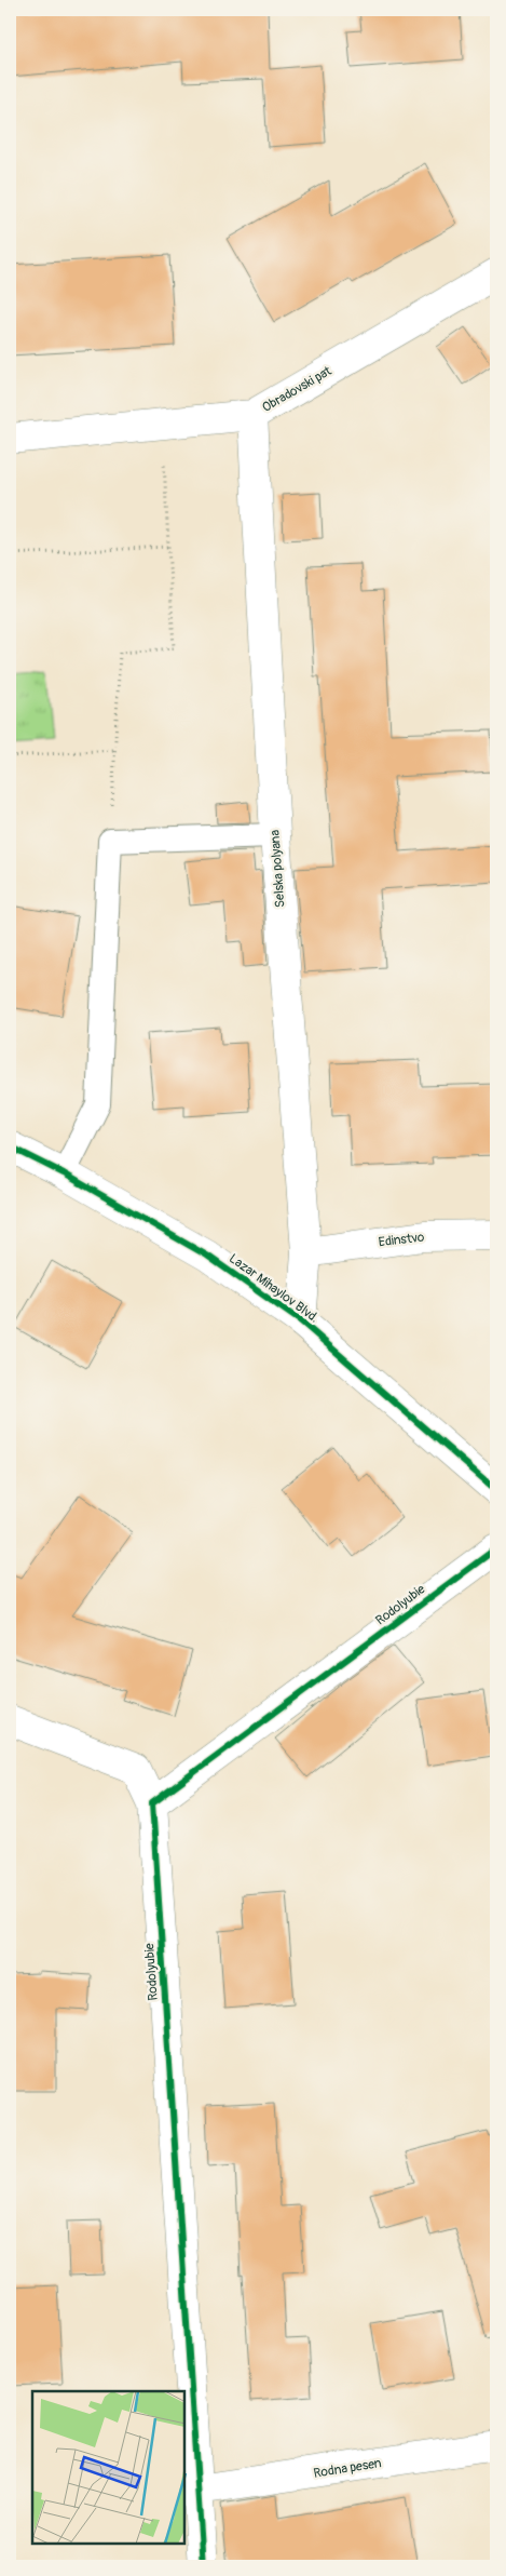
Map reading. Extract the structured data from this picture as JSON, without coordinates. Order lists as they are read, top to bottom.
{
  "streets": {
    "street": [
      "Obradovski pat",
      "Selska polyana",
      "Edinstvo",
      "Lazar Mihaylov Blvd.",
      "Rodolyubie",
      "Rodna pesen"
    ]
  },
  "crossings": [
    ["Obradovski pat", "Selska polyana"],
    ["Selska polyana", "Edinstvo"],
    ["Selska polyana", "Lazar Mihaylov Blvd."],
    ["Rodolyubie", "Rodna pesen"]
  ]
}
